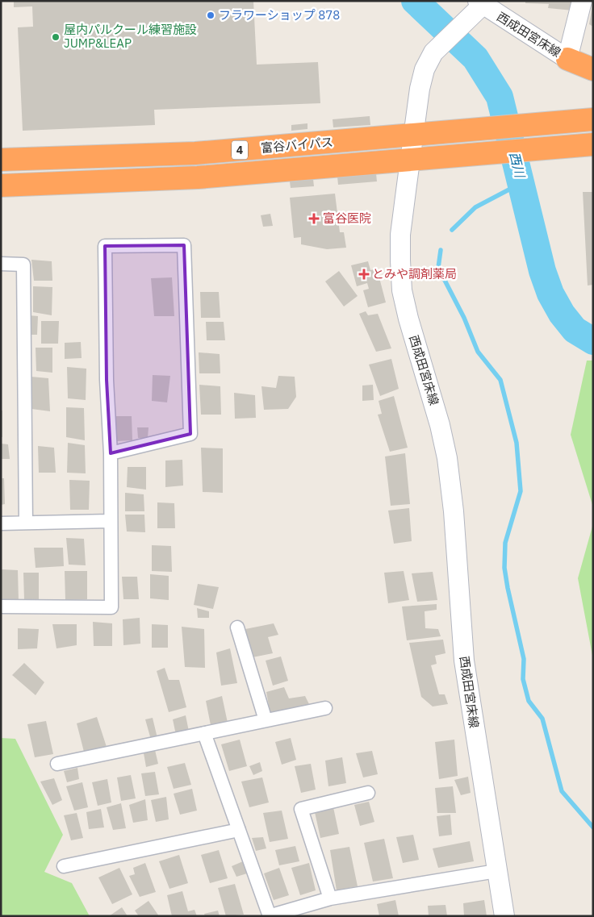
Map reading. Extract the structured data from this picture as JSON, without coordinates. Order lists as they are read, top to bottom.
{
  "streets": {
    "highway": ["富谷バイパス", "4"],
    "main road": ["西成田宮床線"]
  },
  "crossings": [
    ["西成田宮床線", "富谷バイパス"]
  ],
  "water": ["西川"],
  "places": {
    "other": ["フラワーショップ 878", "屋内パルクール練習施設 JUMP&LEAP"],
    "health": ["富谷医院", "とみや調剤薬局"]
  }
}
